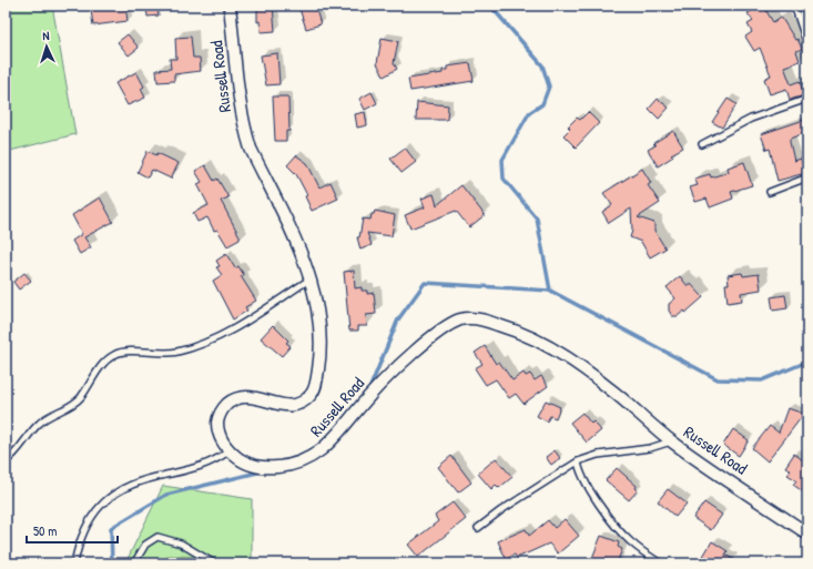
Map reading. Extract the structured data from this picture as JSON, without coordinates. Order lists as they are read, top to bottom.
{
  "streets": {
    "street": ["Russell Road"]
  },
  "scale_bar": "50 m",
  "north": "top"
}
